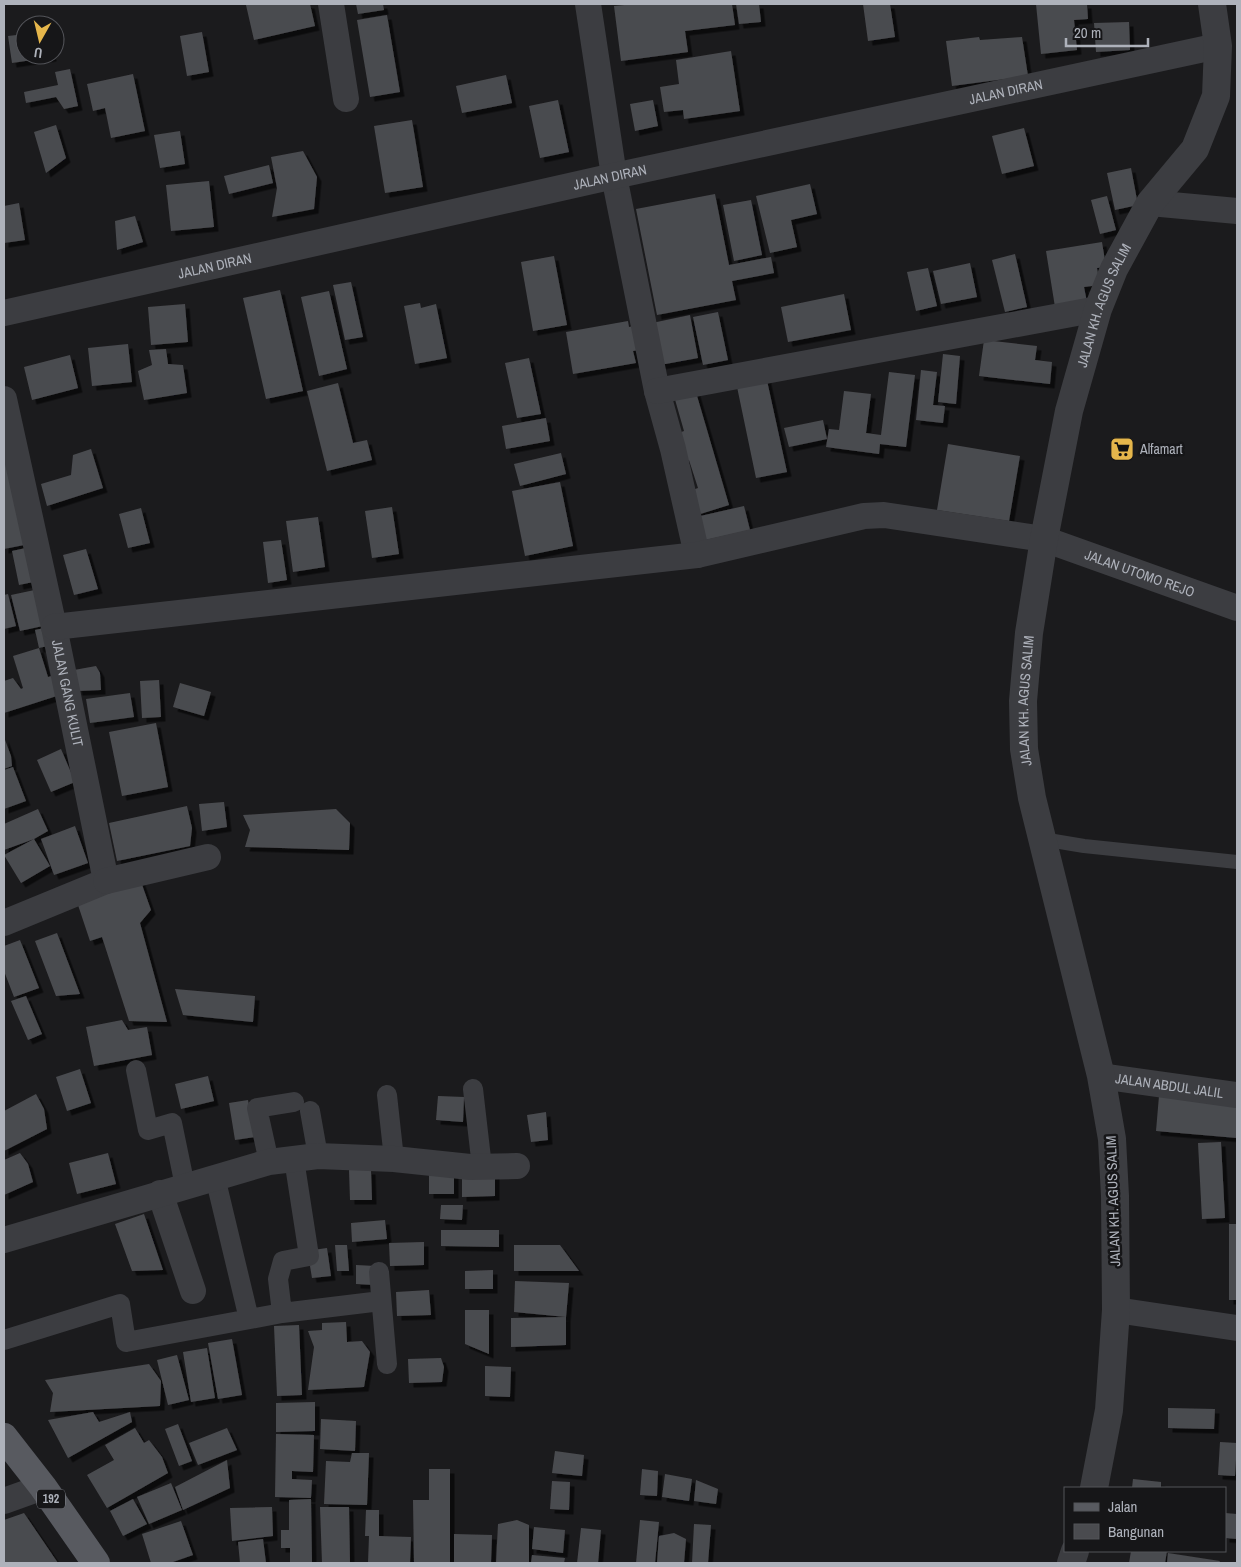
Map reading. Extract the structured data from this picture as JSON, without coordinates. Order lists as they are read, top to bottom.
{
  "streets": {
    "main road": ["192"],
    "street": [
      "JALAN DIRAN",
      "JALAN KH. AGUS SALIM",
      "JALAN UTOMO REJO",
      "JALAN GANG KULIT",
      "JALAN ABDUL JALIL"
    ]
  },
  "crossings": [
    ["JALAN DIRAN", "JALAN KH. AGUS SALIM"],
    ["JALAN KH. AGUS SALIM", "JALAN UTOMO REJO"],
    ["JALAN KH. AGUS SALIM", "JALAN ABDUL JALIL"],
    ["JALAN UTOMO REJO", "JALAN GANG KULIT"]
  ],
  "places": {
    "supermarket": ["Alfamart"]
  },
  "legend": ["Jalan", "Bangunan"],
  "scale_bar": "20 m",
  "north": "bottom"
}
